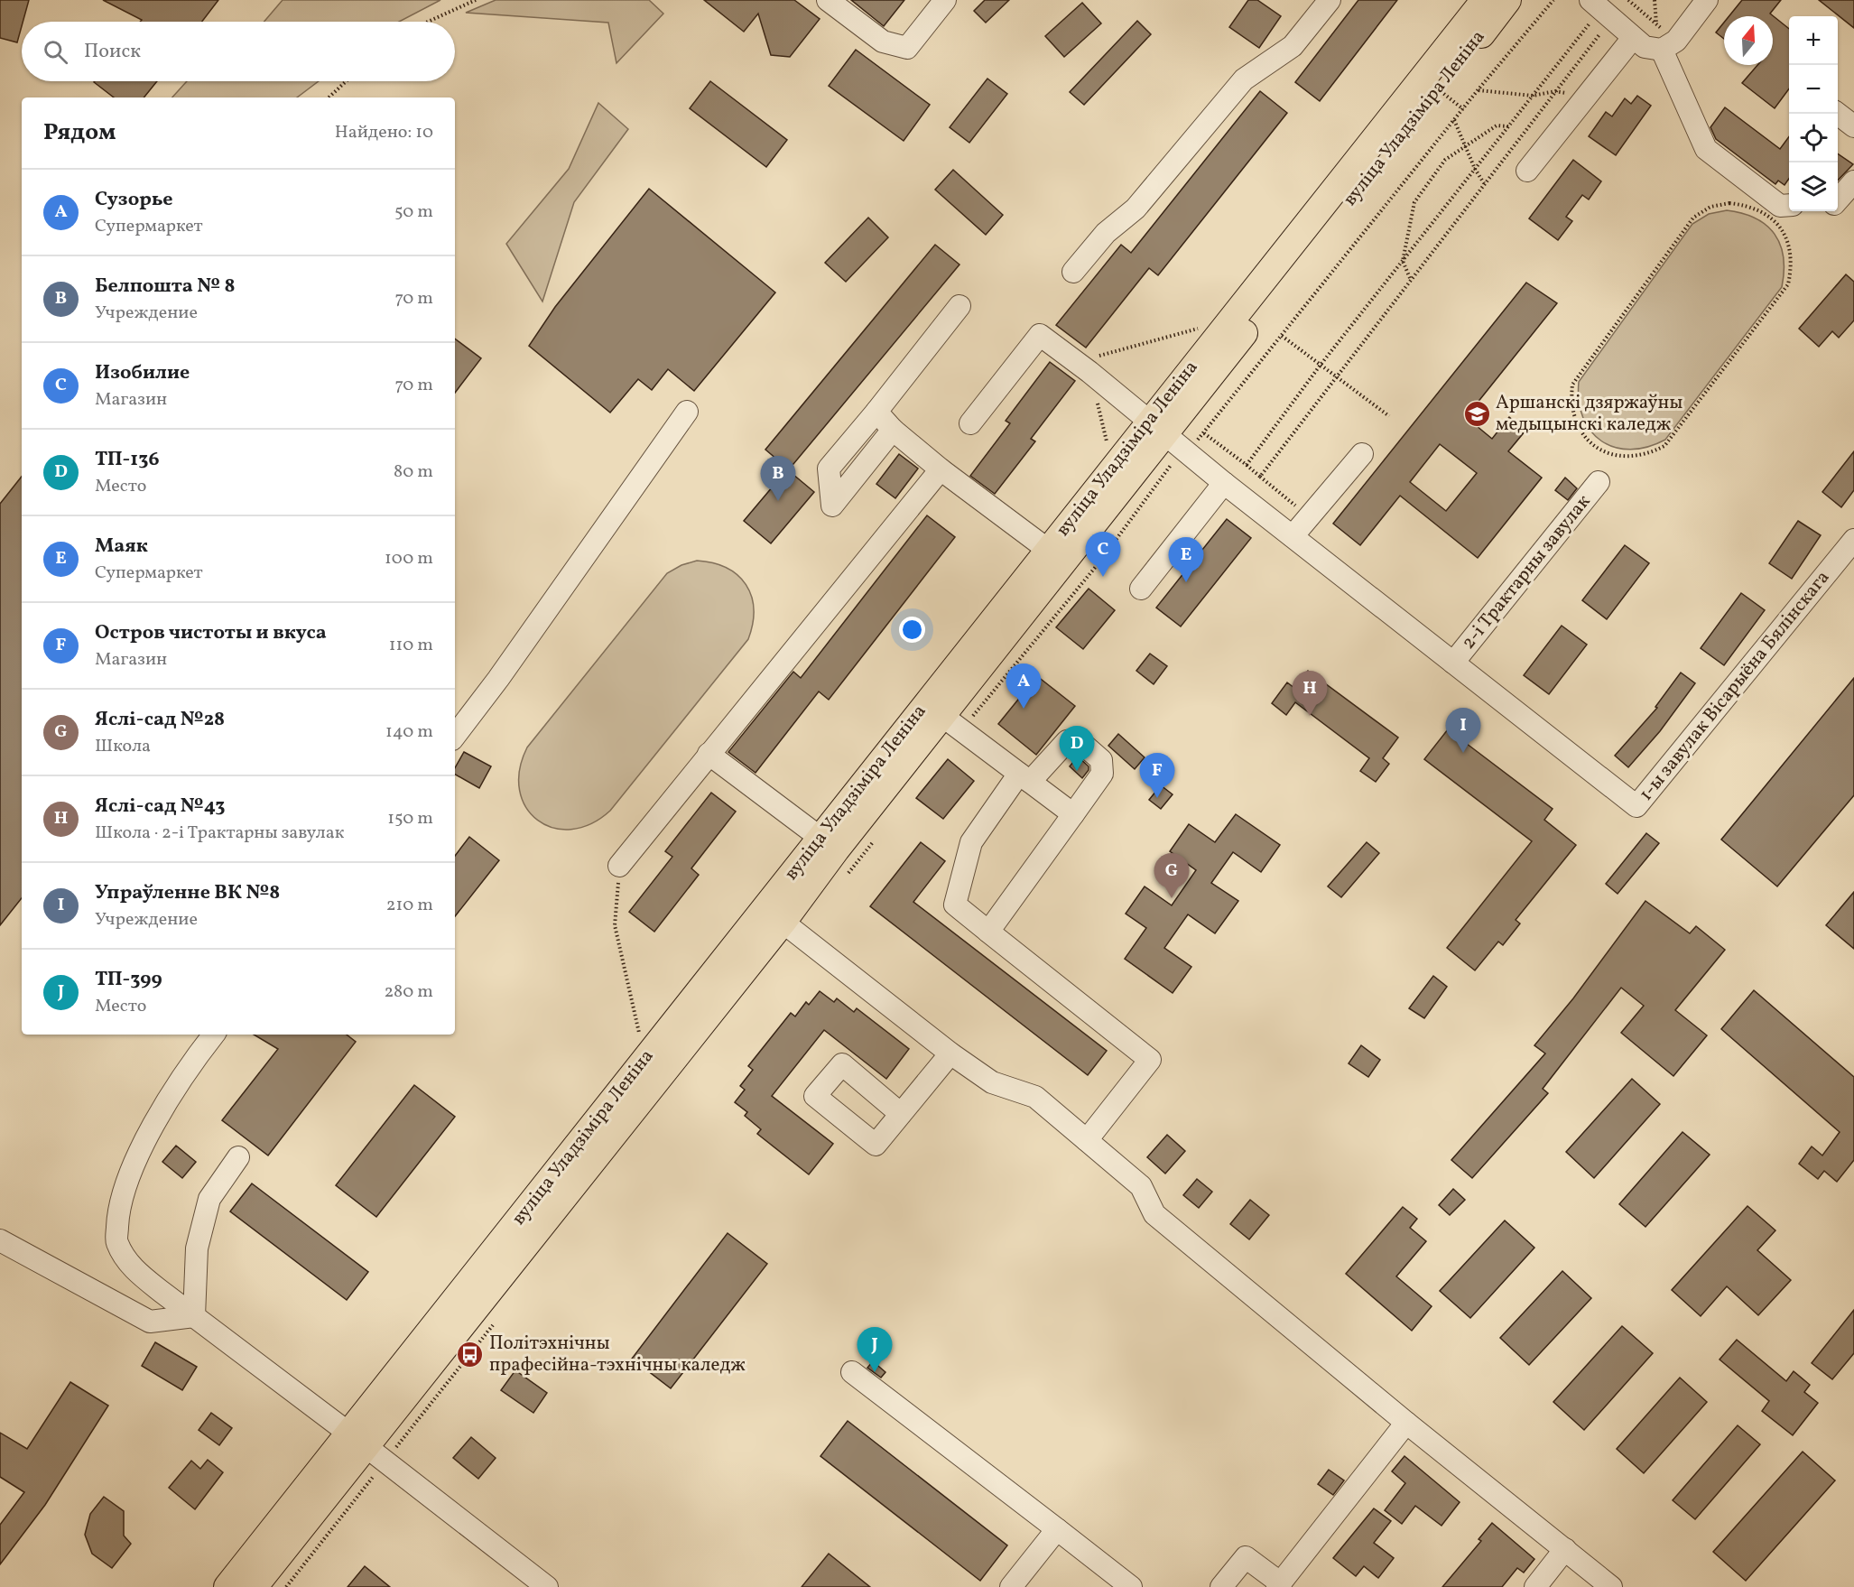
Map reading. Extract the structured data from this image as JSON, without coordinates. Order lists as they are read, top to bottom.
{
  "streets": {
    "main road": ["вуліца Уладзіміра Леніна"],
    "street": ["2-і Трактарны завулак", "1-ы завулак Вісарыёна Бялінскага"]
  },
  "crossings": [
    ["2-і Трактарны завулак", "1-ы завулак Вісарыёна Бялінскага"]
  ],
  "places": {
    "school or university": ["Аршанскі дзяржаўны медыцынскі каледж"],
    "bus stop": ["Політэхнічны прафесійна-тэхнічны каледж"]
  },
  "north": "top",
  "page": {
    "map_buttons": ["+", "−"],
    "search": "Поиск",
    "heading": ["Рядом", "Найдено: 10"],
    "list": [
      {
        "mark": "A",
        "name": "Сузорье",
        "note": "Супермаркет",
        "value": "50 m"
      },
      {
        "mark": "B",
        "name": "Белпошта № 8",
        "note": "Учреждение",
        "value": "70 m"
      },
      {
        "mark": "C",
        "name": "Изобилие",
        "note": "Магазин",
        "value": "70 m"
      },
      {
        "mark": "D",
        "name": "ТП-136",
        "note": "Место",
        "value": "80 m"
      },
      {
        "mark": "E",
        "name": "Маяк",
        "note": "Супермаркет",
        "value": "100 m"
      },
      {
        "mark": "F",
        "name": "Остров чистоты и вкуса",
        "note": "Магазин",
        "value": "110 m"
      },
      {
        "mark": "G",
        "name": "Яслі-сад №28",
        "note": "Школа",
        "value": "140 m"
      },
      {
        "mark": "H",
        "name": "Яслі-сад №43",
        "note": "Школа · 2-і Трактарны завулак",
        "value": "150 m"
      },
      {
        "mark": "I",
        "name": "Упраўленне ВК №8",
        "note": "Учреждение",
        "value": "210 m"
      },
      {
        "mark": "J",
        "name": "ТП-399",
        "note": "Место",
        "value": "280 m"
      }
    ],
    "pins": [
      "B",
      "C",
      "E",
      "A",
      "H",
      "I",
      "D",
      "F",
      "G",
      "J"
    ]
  }
}
